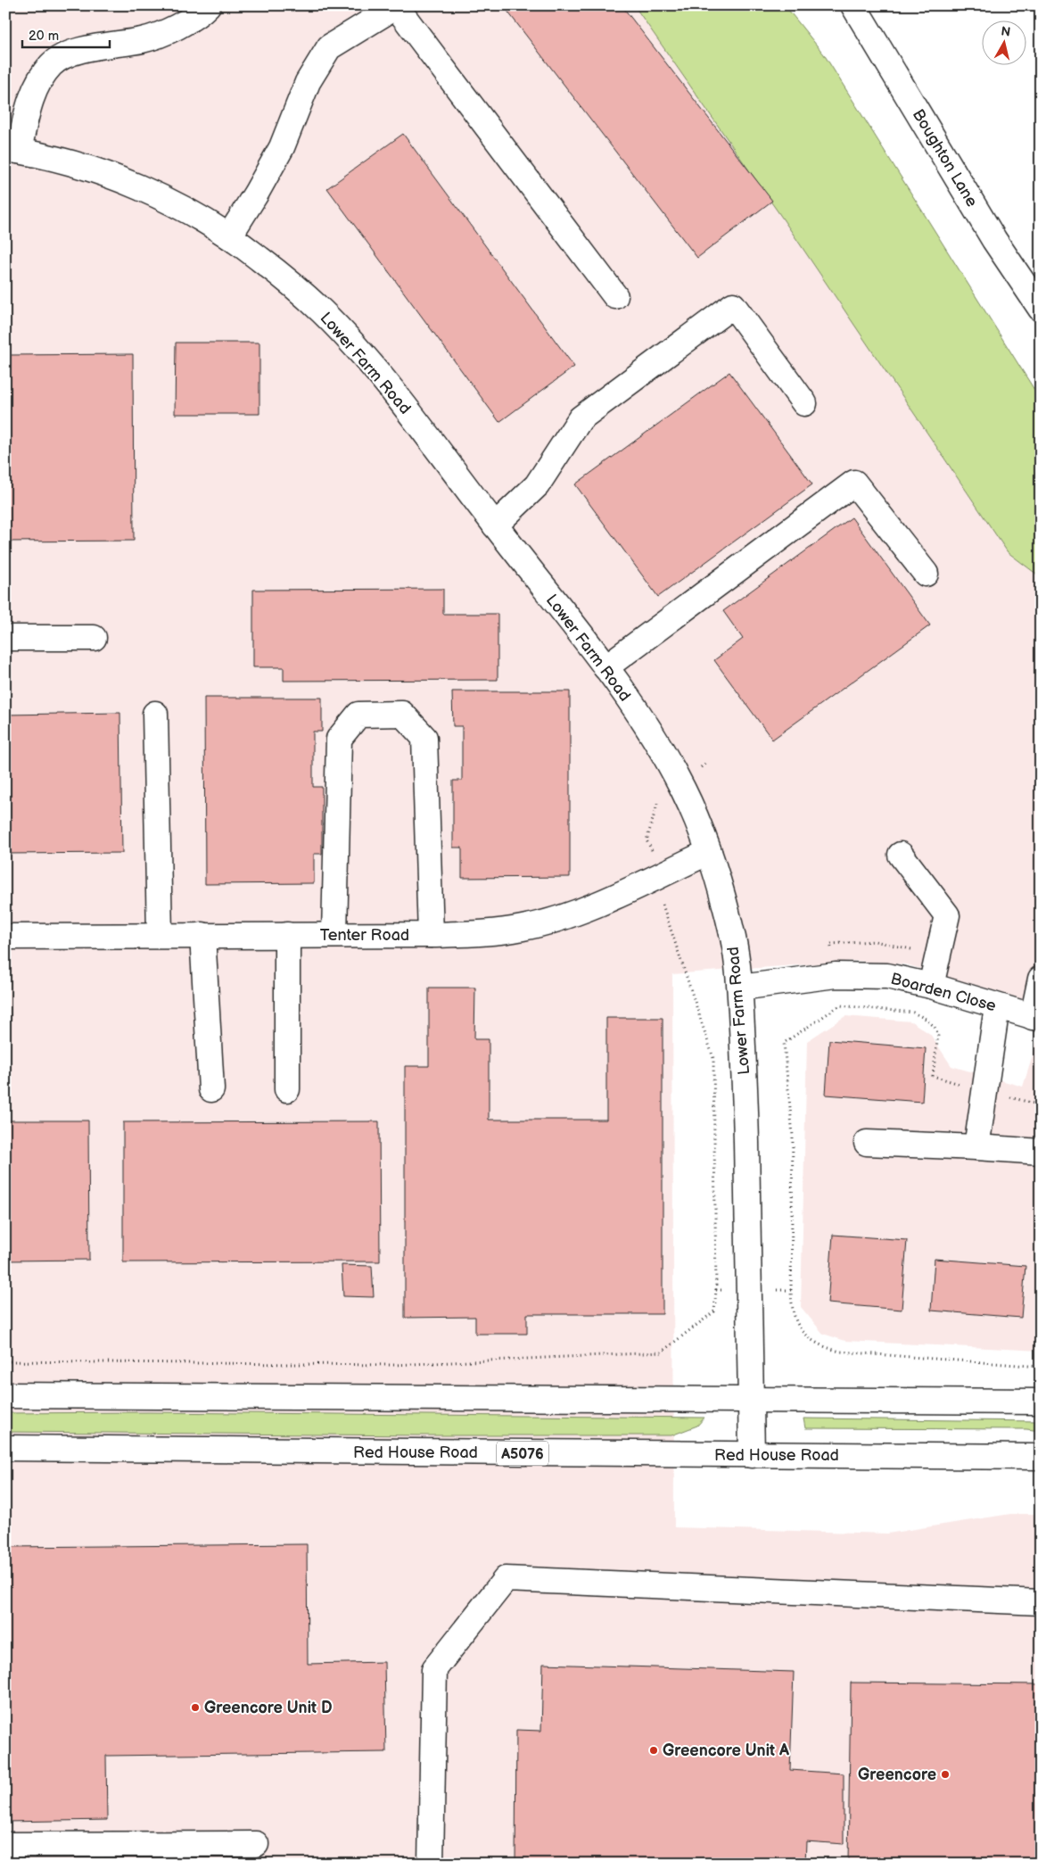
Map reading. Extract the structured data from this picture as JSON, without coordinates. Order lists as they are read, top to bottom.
{
  "streets": {
    "street": [
      "Boughton Lane",
      "Lower Farm Road",
      "Tenter Road",
      "Boarden Close",
      "Red House Road",
      "A5076"
    ]
  },
  "crossings": [
    ["Lower Farm Road", "Tenter Road"],
    ["Lower Farm Road", "Boarden Close"],
    ["Lower Farm Road", "Red House Road"]
  ],
  "places": ["Greencore Unit D", "Greencore Unit A", "Greencore"],
  "scale_bar": "20 m",
  "north": "top"
}
